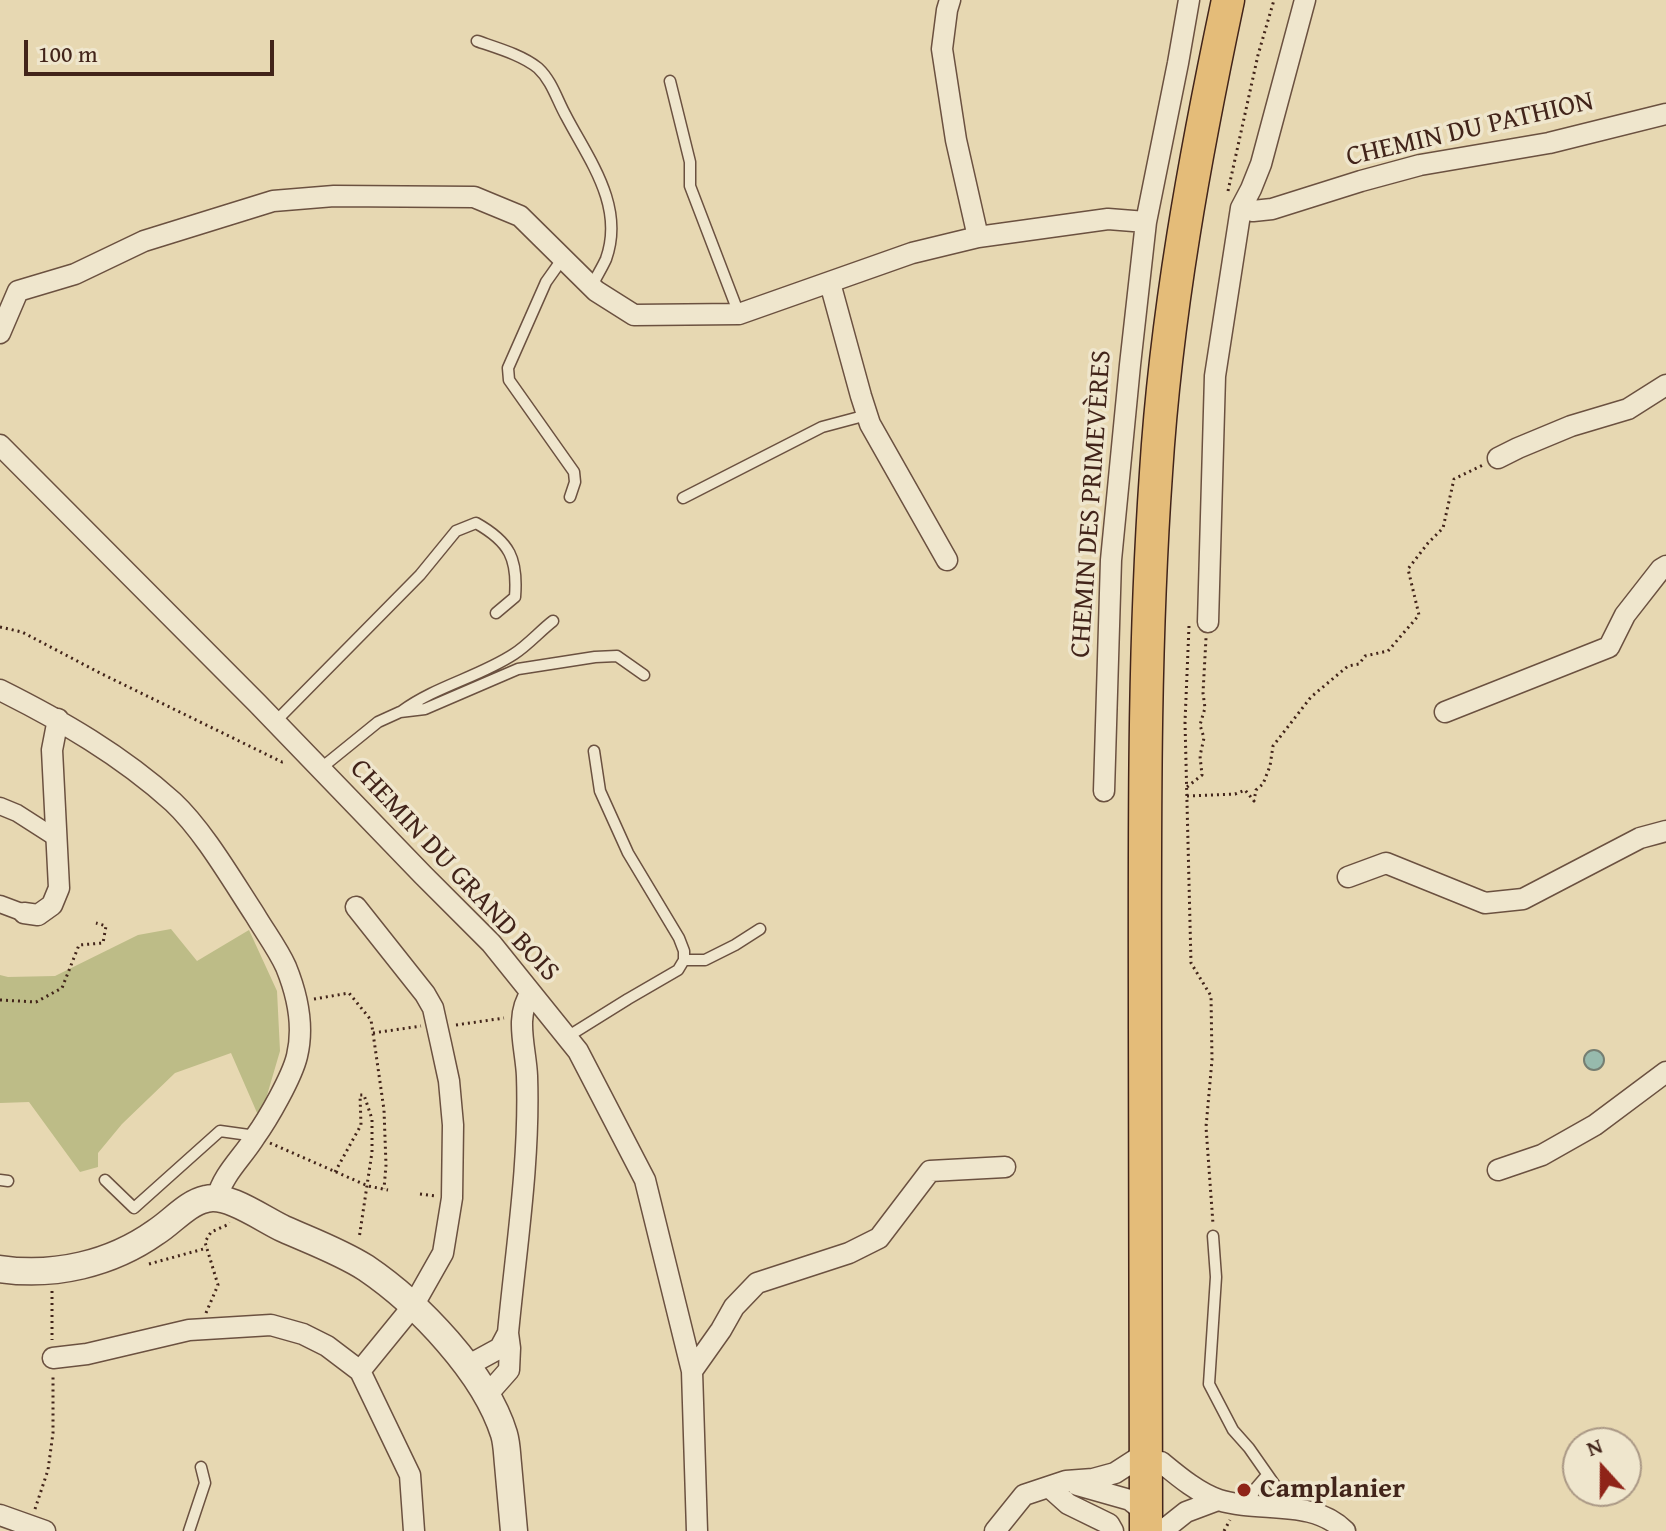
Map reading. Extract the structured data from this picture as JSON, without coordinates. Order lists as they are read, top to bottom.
{
  "streets": {
    "street": ["CHEMIN DU PATHION", "CHEMIN DES PRIMEVÈRES", "CHEMIN DU GRAND BOIS"]
  },
  "places": ["Camplanier"],
  "scale_bar": "100 m",
  "north": "top"
}
